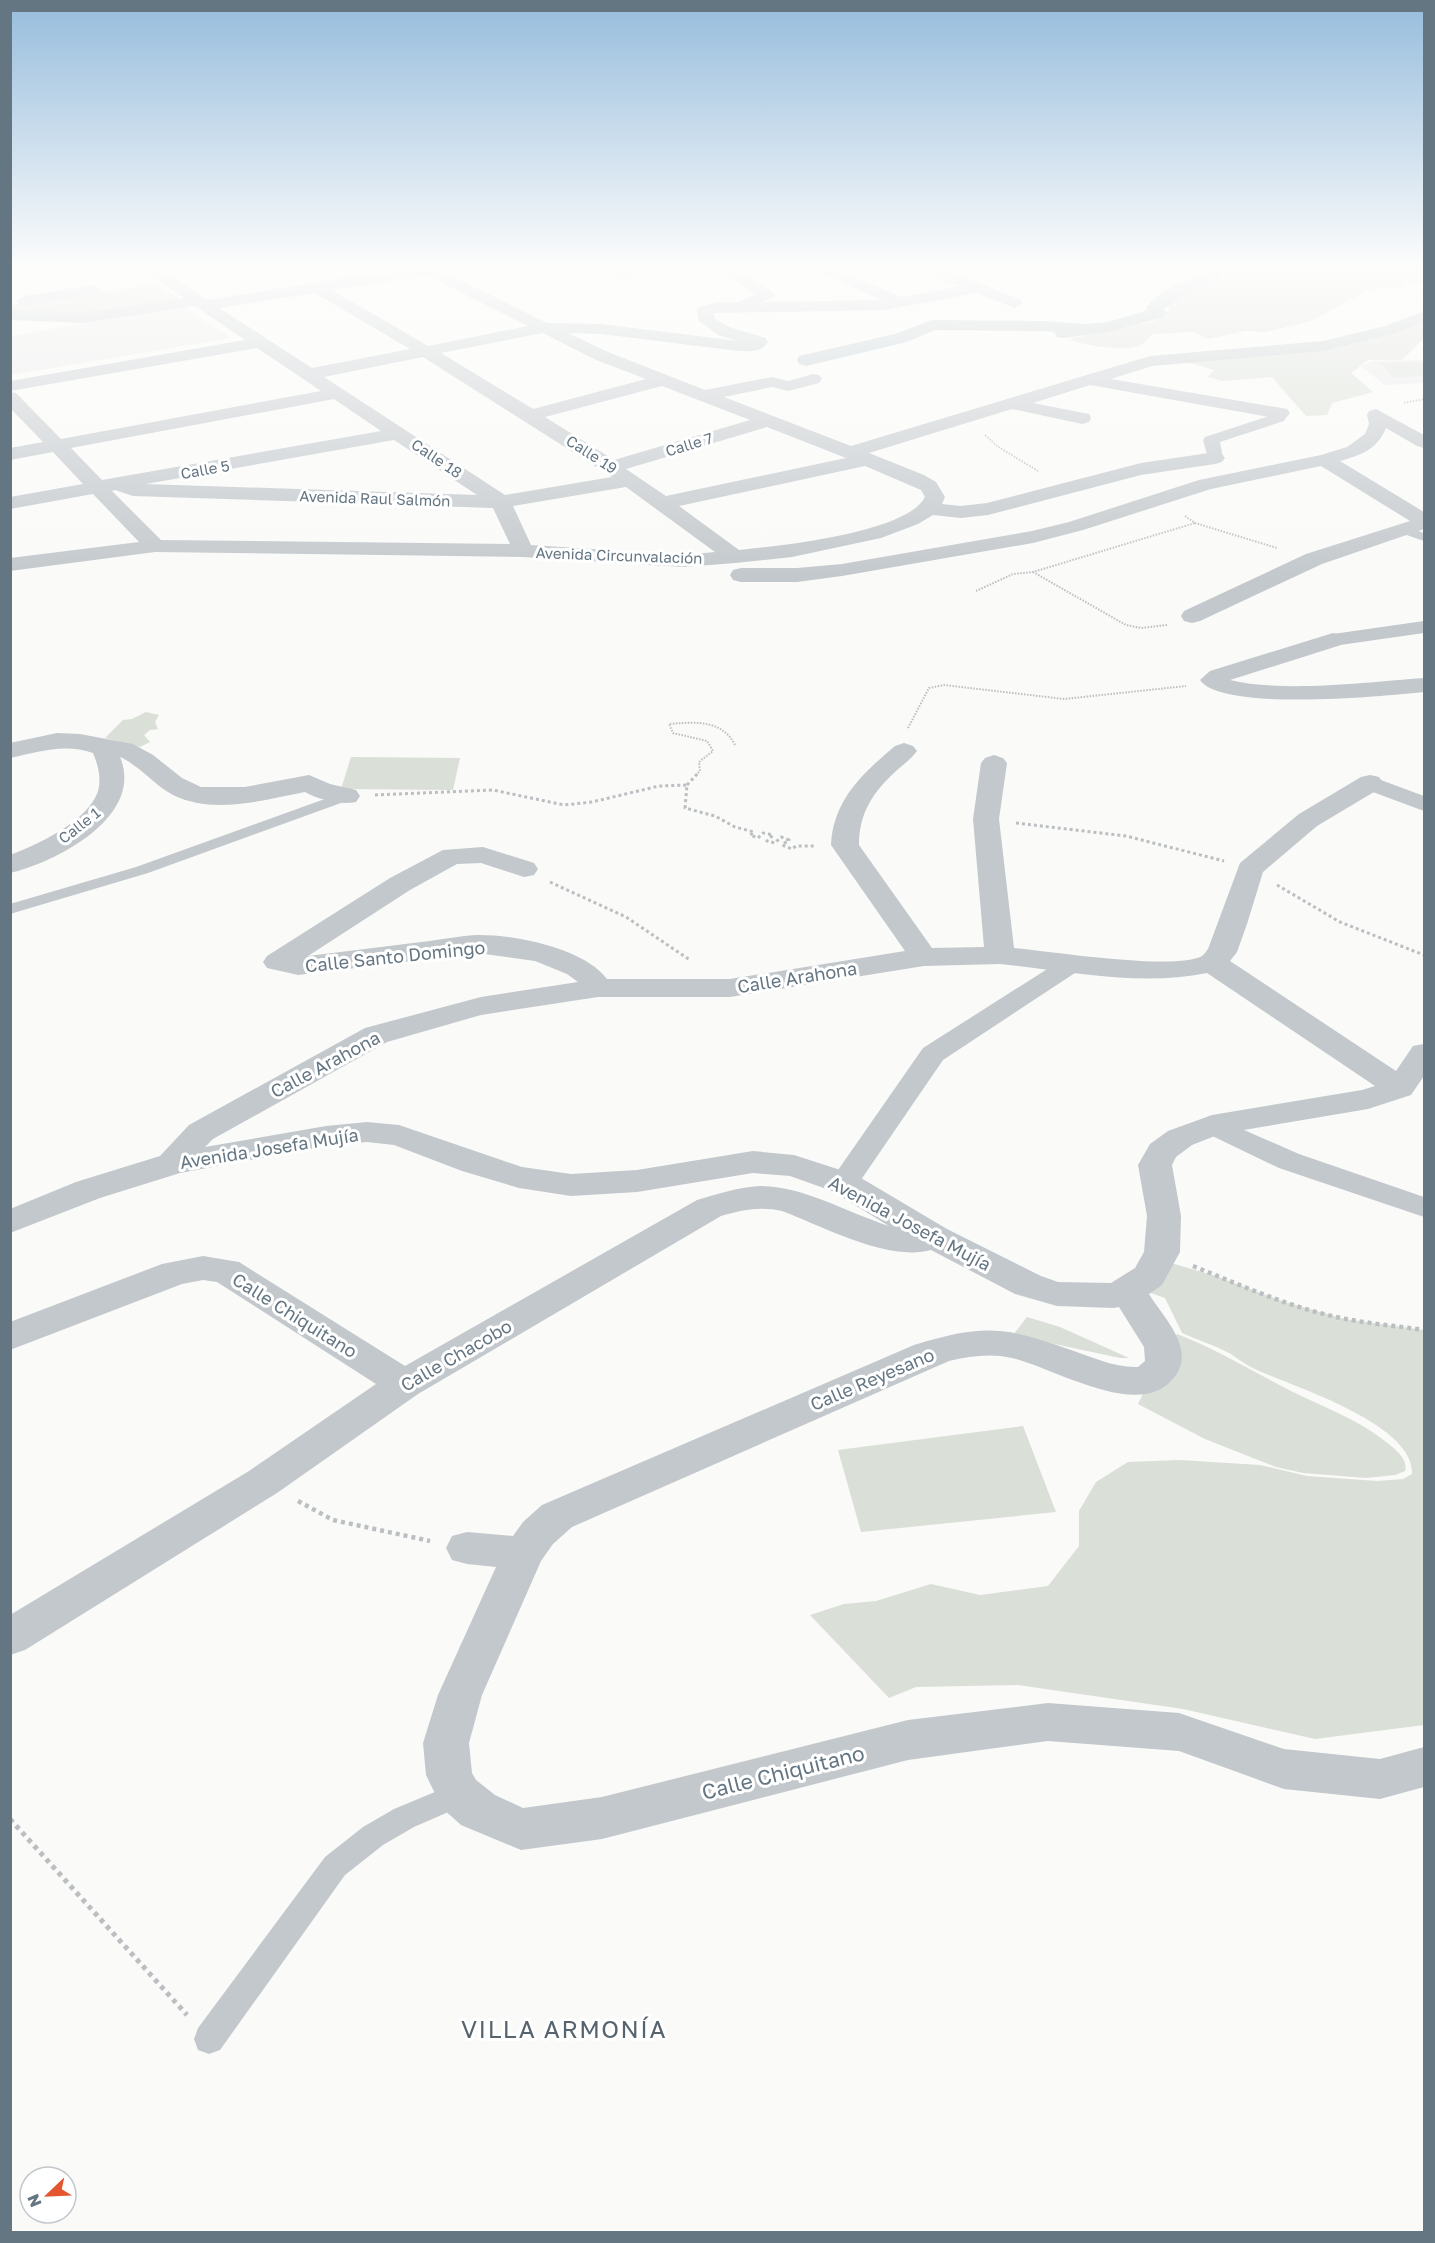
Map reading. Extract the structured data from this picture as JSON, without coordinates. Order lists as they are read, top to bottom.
{
  "streets": {
    "street": [
      "Calle 7",
      "Calle 19",
      "Calle 18",
      "Calle 5",
      "Avenida Raul Salmón",
      "Avenida Circunvalación",
      "Calle 1",
      "Calle Santo Domingo",
      "Calle Arahona",
      "Avenida Josefa Mujía",
      "Calle Chiquitano",
      "Calle Chacobo",
      "Calle Reyesano"
    ]
  },
  "crossings": [
    ["Calle 7", "Calle 19"],
    ["Calle 19", "Avenida Raul Salmón"],
    ["Calle 19", "Avenida Circunvalación"],
    ["Calle 18", "Calle 5"],
    ["Calle 18", "Avenida Raul Salmón"],
    ["Calle 5", "Avenida Raul Salmón"],
    ["Calle Santo Domingo", "Calle Arahona"],
    ["Calle Arahona", "Avenida Josefa Mujía"],
    ["Avenida Josefa Mujía", "Calle Chacobo"],
    ["Avenida Josefa Mujía", "Calle Reyesano"],
    ["Calle Chiquitano", "Calle Chacobo"]
  ],
  "districts": ["VILLA ARMONÍA"],
  "north": "bottom left"
}
